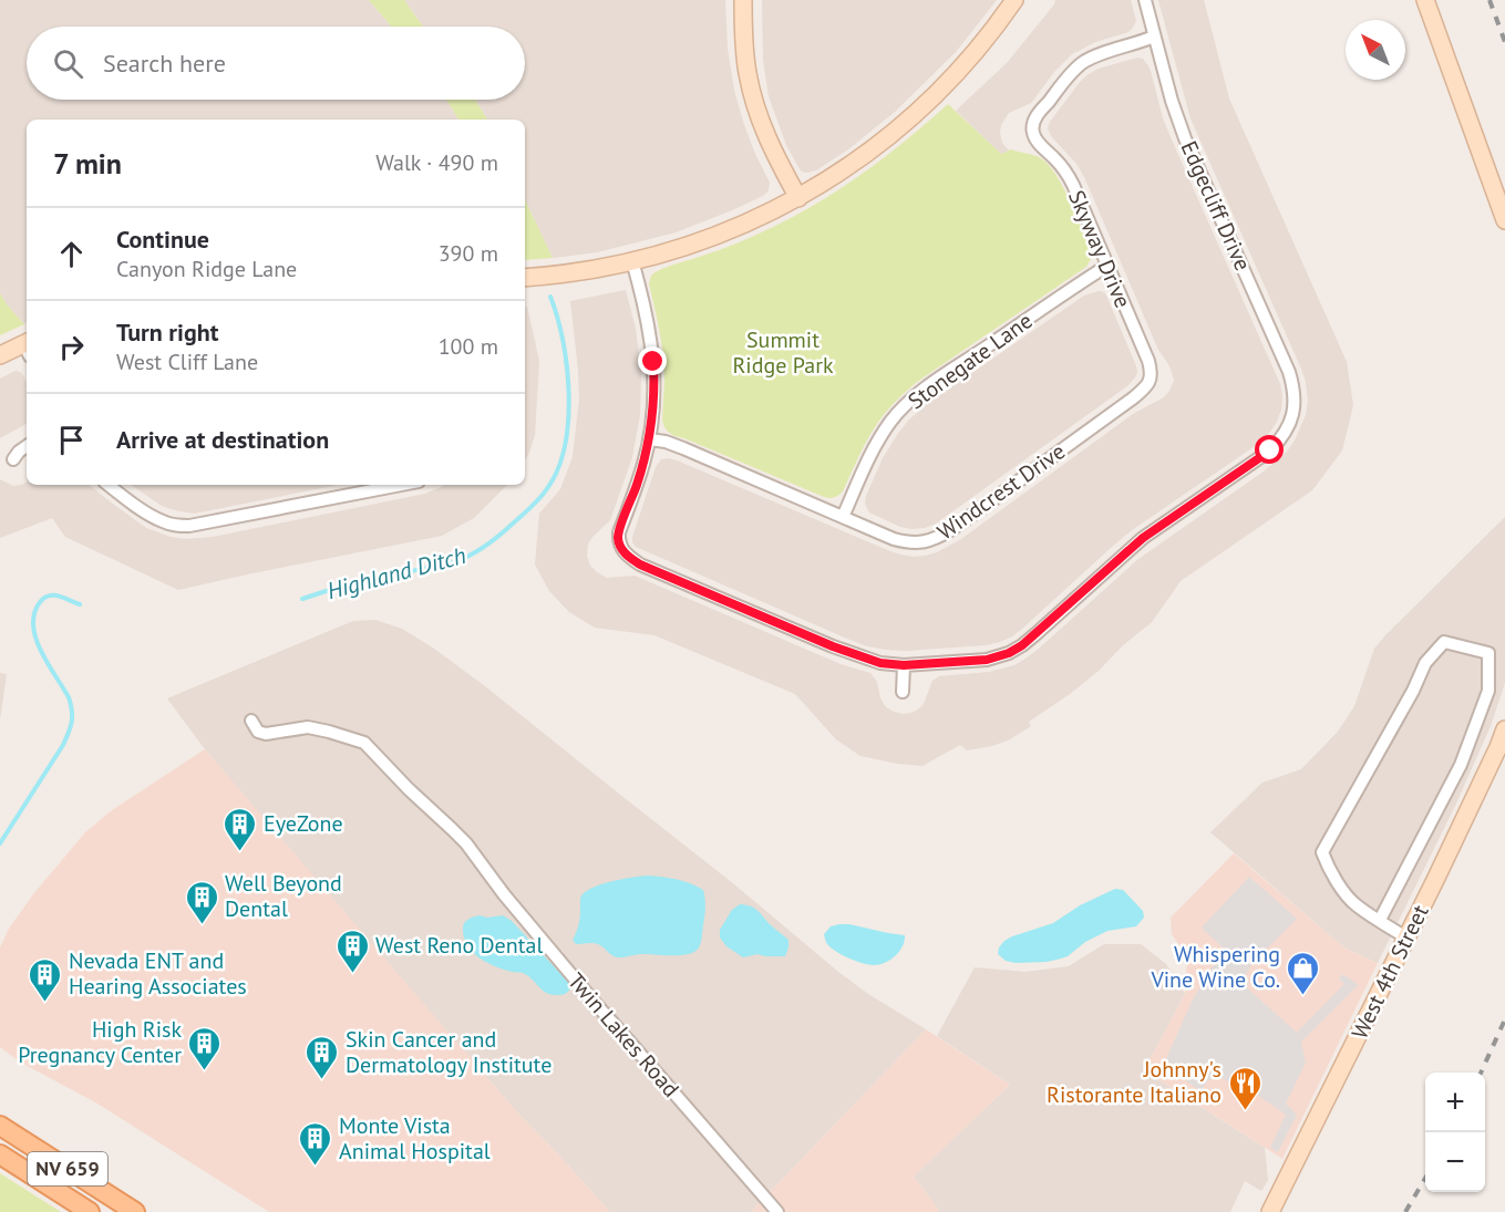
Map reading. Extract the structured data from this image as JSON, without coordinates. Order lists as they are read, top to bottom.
{
  "streets": {
    "main road": ["NV 659"],
    "street": [
      "Edgecliff Drive",
      "Skyway Drive",
      "Stonegate Lane",
      "Windcrest Drive",
      "West 4th Street",
      "Twin Lakes Road"
    ]
  },
  "crossings": [
    ["Edgecliff Drive", "Skyway Drive"],
    ["Skyway Drive", "Stonegate Lane"],
    ["Skyway Drive", "Windcrest Drive"],
    ["Stonegate Lane", "Windcrest Drive"]
  ],
  "water": ["Highland Ditch"],
  "parks": ["Summit Ridge Park"],
  "places": {
    "building": [
      "EyeZone",
      "Well Beyond Dental",
      "West Reno Dental",
      "Nevada ENT and Hearing Associates",
      "High Risk Pregnancy Center",
      "Skin Cancer and Dermatology Institute",
      "Monte Vista Animal Hospital"
    ],
    "shop": ["Whispering Vine Wine Co."],
    "restaurant": ["Johnny's Ristorante Italiano"]
  },
  "north": "top left",
  "page": {
    "search": "Search here",
    "heading": ["7 min", "Walk · 490 m"],
    "list": [
      ["Continue", "Canyon Ridge Lane", "390 m"],
      ["Turn right", "West Cliff Lane", "100 m"],
      "Arrive at destination"
    ],
    "map_buttons": ["+", "−"]
  }
}
